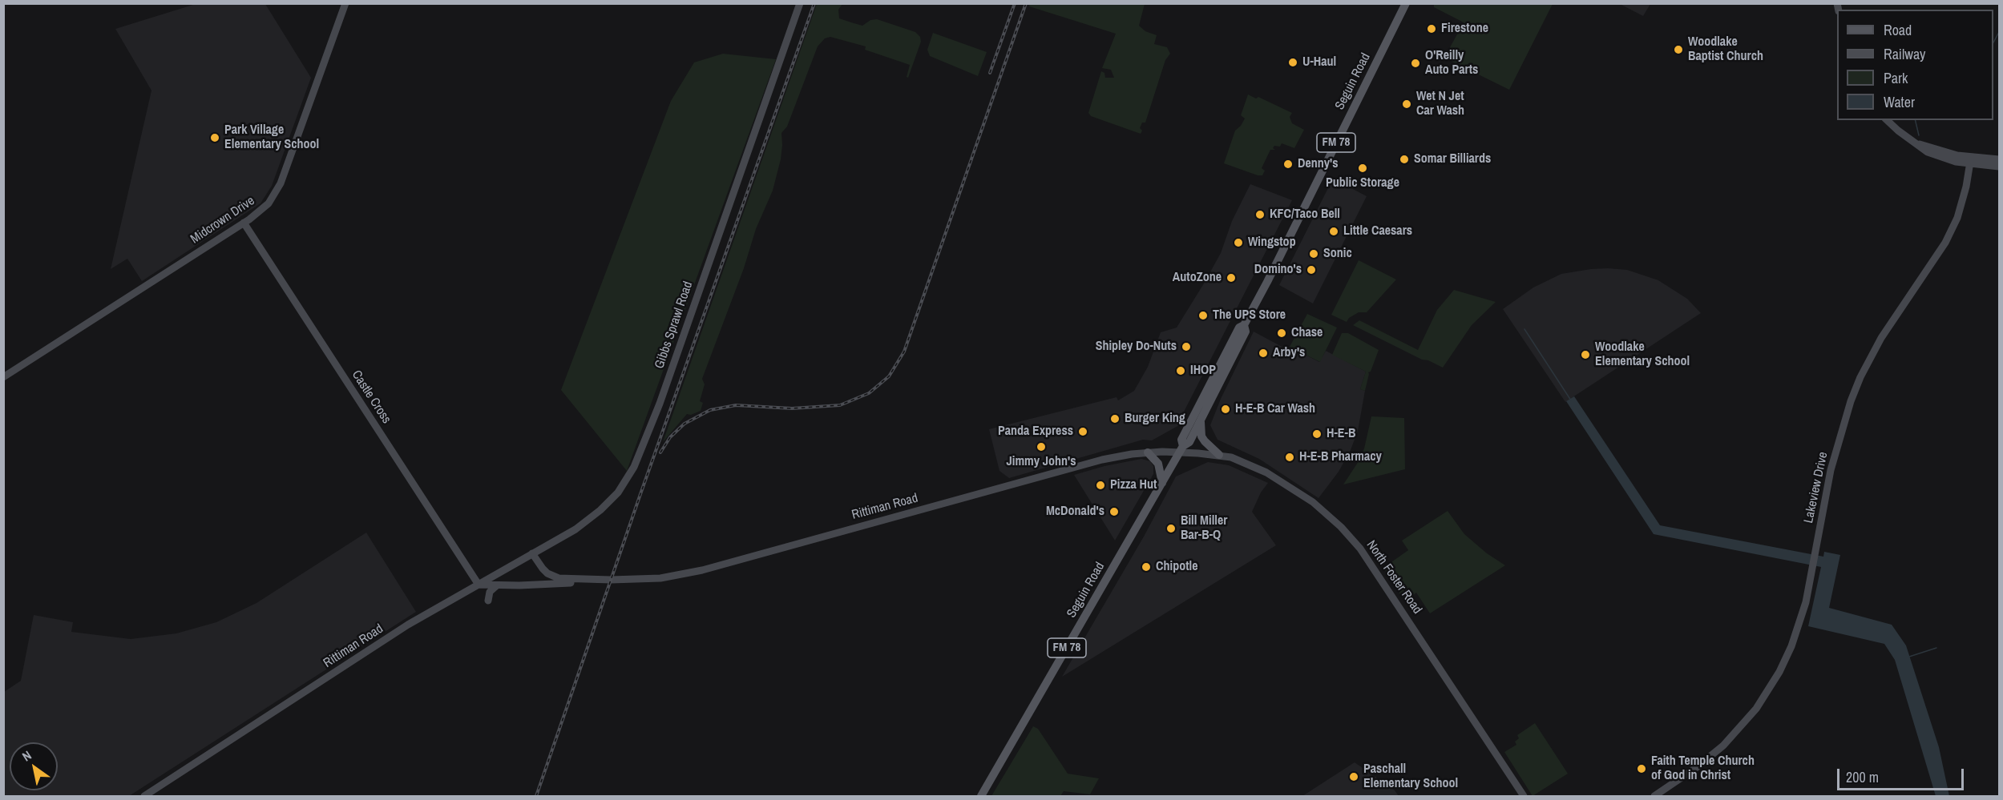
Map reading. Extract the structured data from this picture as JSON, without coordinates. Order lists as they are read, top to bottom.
{
  "streets": {
    "main road": [
      "Seguin Road",
      "FM 78",
      "Midcrown Drive",
      "Gibbs Sprawl Road",
      "Castle Cross",
      "Lakeview Drive",
      "Rittiman Road",
      "North Foster Road"
    ]
  },
  "crossings": [
    ["Seguin Road", "Rittiman Road"],
    ["Seguin Road", "North Foster Road"],
    ["Midcrown Drive", "Castle Cross"],
    ["Gibbs Sprawl Road", "Castle Cross"],
    ["Gibbs Sprawl Road", "Rittiman Road"],
    ["Castle Cross", "Rittiman Road"],
    ["Rittiman Road", "North Foster Road"]
  ],
  "places": [
    "Firestone",
    "Woodlake Baptist Church",
    "U-Haul",
    "O'Reilly Auto Parts",
    "Wet N Jet Car Wash",
    "Park Village Elementary School",
    "Somar Billiards",
    "Denny's",
    "Public Storage",
    "KFC/Taco Bell",
    "Little Caesars",
    "Wingstop",
    "Sonic",
    "Domino's",
    "AutoZone",
    "The UPS Store",
    "Chase",
    "Shipley Do-Nuts",
    "Arby's",
    "Woodlake Elementary School",
    "IHOP",
    "H-E-B Car Wash",
    "Burger King",
    "Panda Express",
    "H-E-B",
    "Jimmy John's",
    "H-E-B Pharmacy",
    "Pizza Hut",
    "McDonald's",
    "Bill Miller Bar-B-Q",
    "Chipotle",
    "Faith Temple Church of God in Christ",
    "Paschall Elementary School"
  ],
  "legend": [
    "Road",
    "Railway",
    "Park",
    "Water"
  ],
  "scale_bar": "200 m",
  "north": "top left"
}
